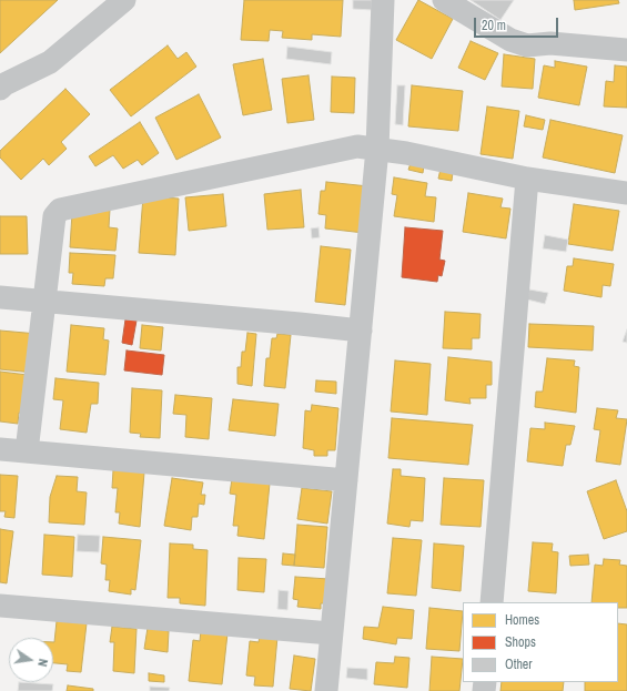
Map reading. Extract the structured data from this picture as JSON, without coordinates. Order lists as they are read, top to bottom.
{
  "legend": ["Homes", "Shops", "Other"],
  "scale_bar": "20 m",
  "north": "right"
}
